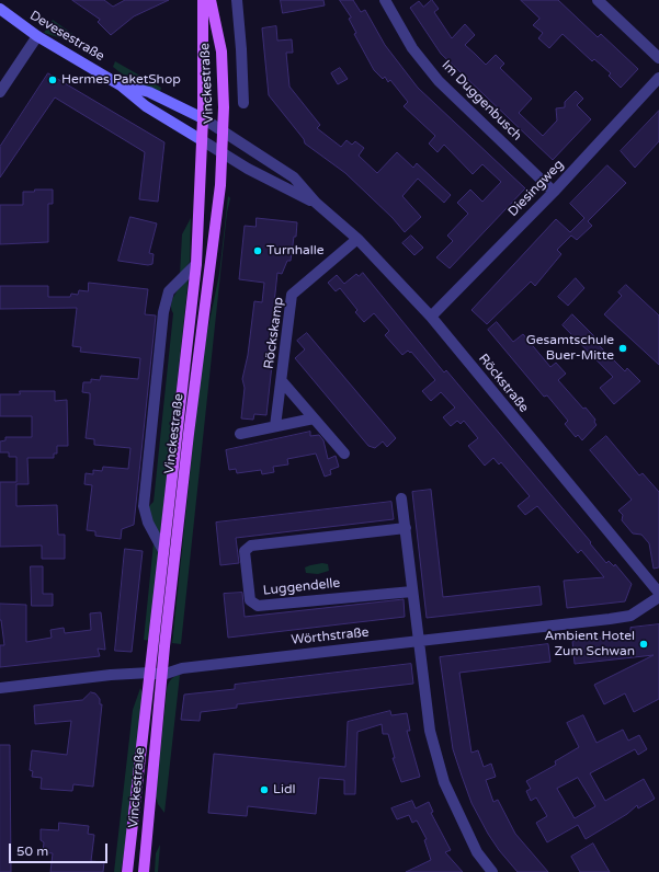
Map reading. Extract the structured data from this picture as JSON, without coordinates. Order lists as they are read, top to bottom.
{
  "streets": {
    "main road": ["Vinckestraße"],
    "street": [
      "Devesestraße",
      "Im Duggenbusch",
      "Diesingweg",
      "Röckskamp",
      "Röckstraße",
      "Luggendelle",
      "Wörthstraße"
    ]
  },
  "crossings": [
    ["Devesestraße", "Vinckestraße"],
    ["Devesestraße", "Röckstraße"],
    ["Vinckestraße", "Röckstraße"],
    ["Vinckestraße", "Wörthstraße"],
    ["Im Duggenbusch", "Diesingweg"],
    ["Diesingweg", "Röckstraße"],
    ["Röckskamp", "Röckstraße"]
  ],
  "places": [
    "Hermes PaketShop",
    "Turnhalle",
    "Gesamtschule Buer-Mitte",
    "Ambient Hotel Zum Schwan",
    "Lidl"
  ],
  "scale_bar": "50 m"
}
